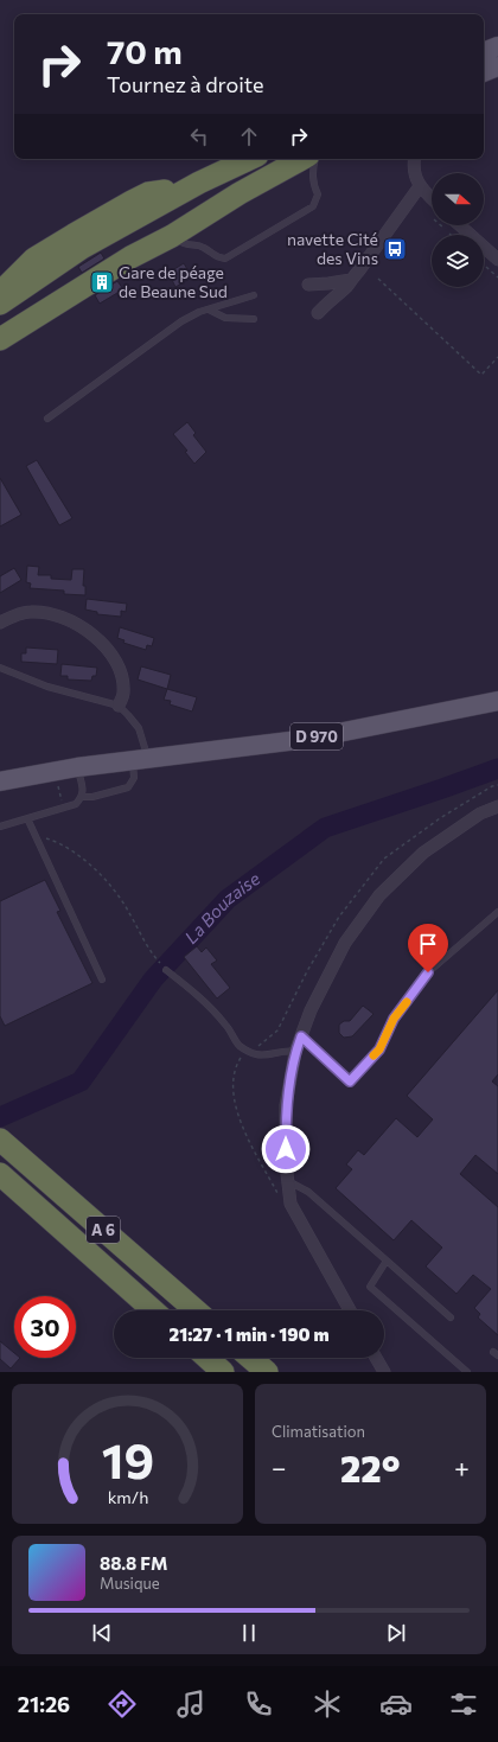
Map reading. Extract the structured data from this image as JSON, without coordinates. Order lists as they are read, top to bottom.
{
  "streets": {
    "highway": ["A 6"],
    "main road": ["D 970"]
  },
  "water": ["La Bouzaise"],
  "places": {
    "bus stop": ["navette Cité des Vins"],
    "building": ["Gare de péage de Beaune Sud"]
  },
  "north": "right",
  "page": {
    "turn": ["70 m", "Tournez à droite"],
    "limit": "30",
    "trip": "21:27 · 1 min · 190 m",
    "tile": "Climatisation",
    "heat": ["−", "22°", "+"],
    "song": ["88.8 FM", "Musique"],
    "tabs": "21:26",
    "gauge": ["19", "km/h"]
  }
}
